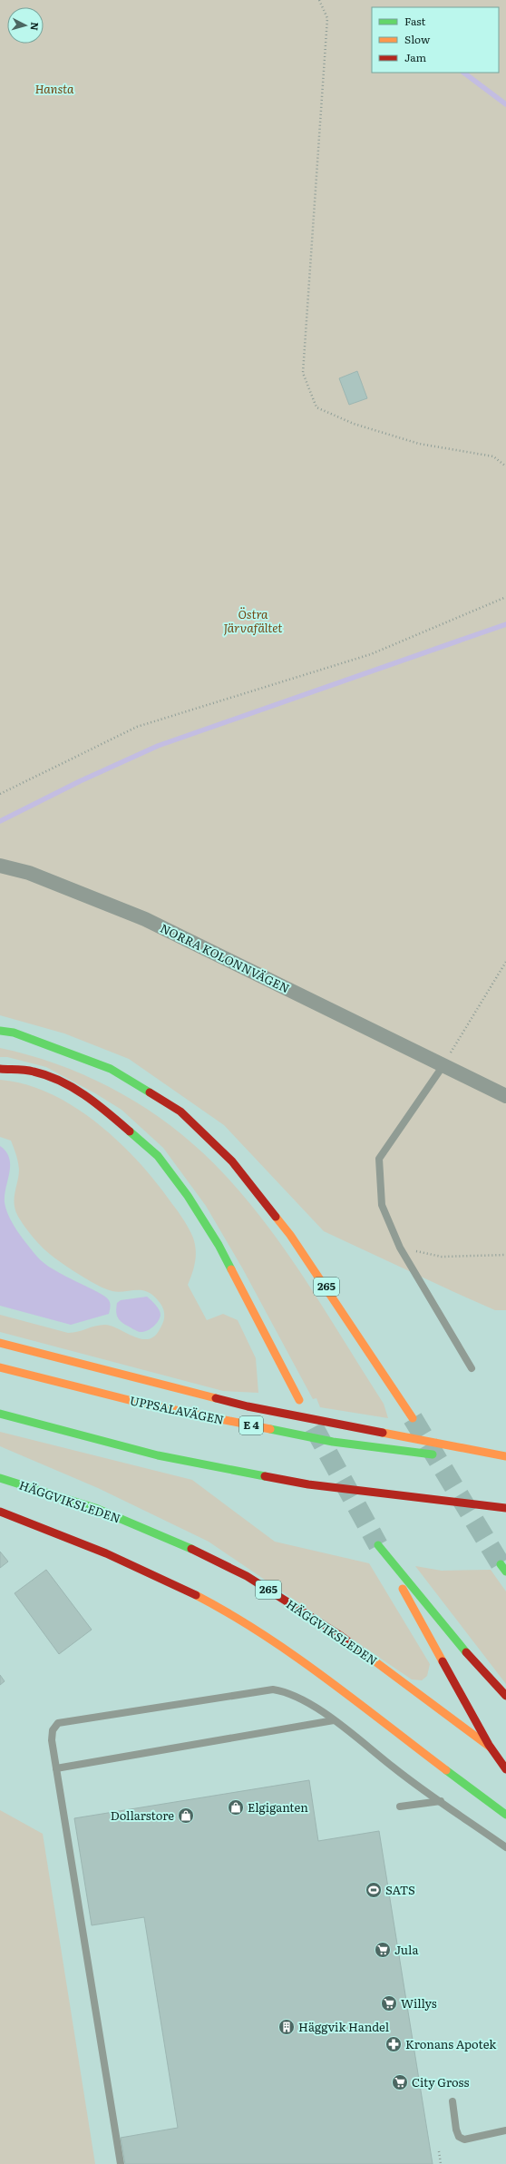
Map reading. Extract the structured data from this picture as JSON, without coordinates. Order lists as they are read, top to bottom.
{
  "streets": {
    "highway": [
      "265",
      "UPPSALAVÄGEN",
      "E 4",
      "HÄGGVIKSLEDEN"
    ],
    "street": ["NORRA KOLONNVÄGEN"]
  },
  "parks": ["Hansta", "Östra Järvafältet"],
  "places": {
    "shop": ["Elgiganten", "Dollarstore"],
    "sports": ["SATS"],
    "supermarket": ["Jula", "Willys", "City Gross"],
    "building": ["Häggvik Handel"],
    "pharmacy": ["Kronans Apotek"]
  },
  "legend": ["Fast", "Slow", "Jam"],
  "north": "right"
}
